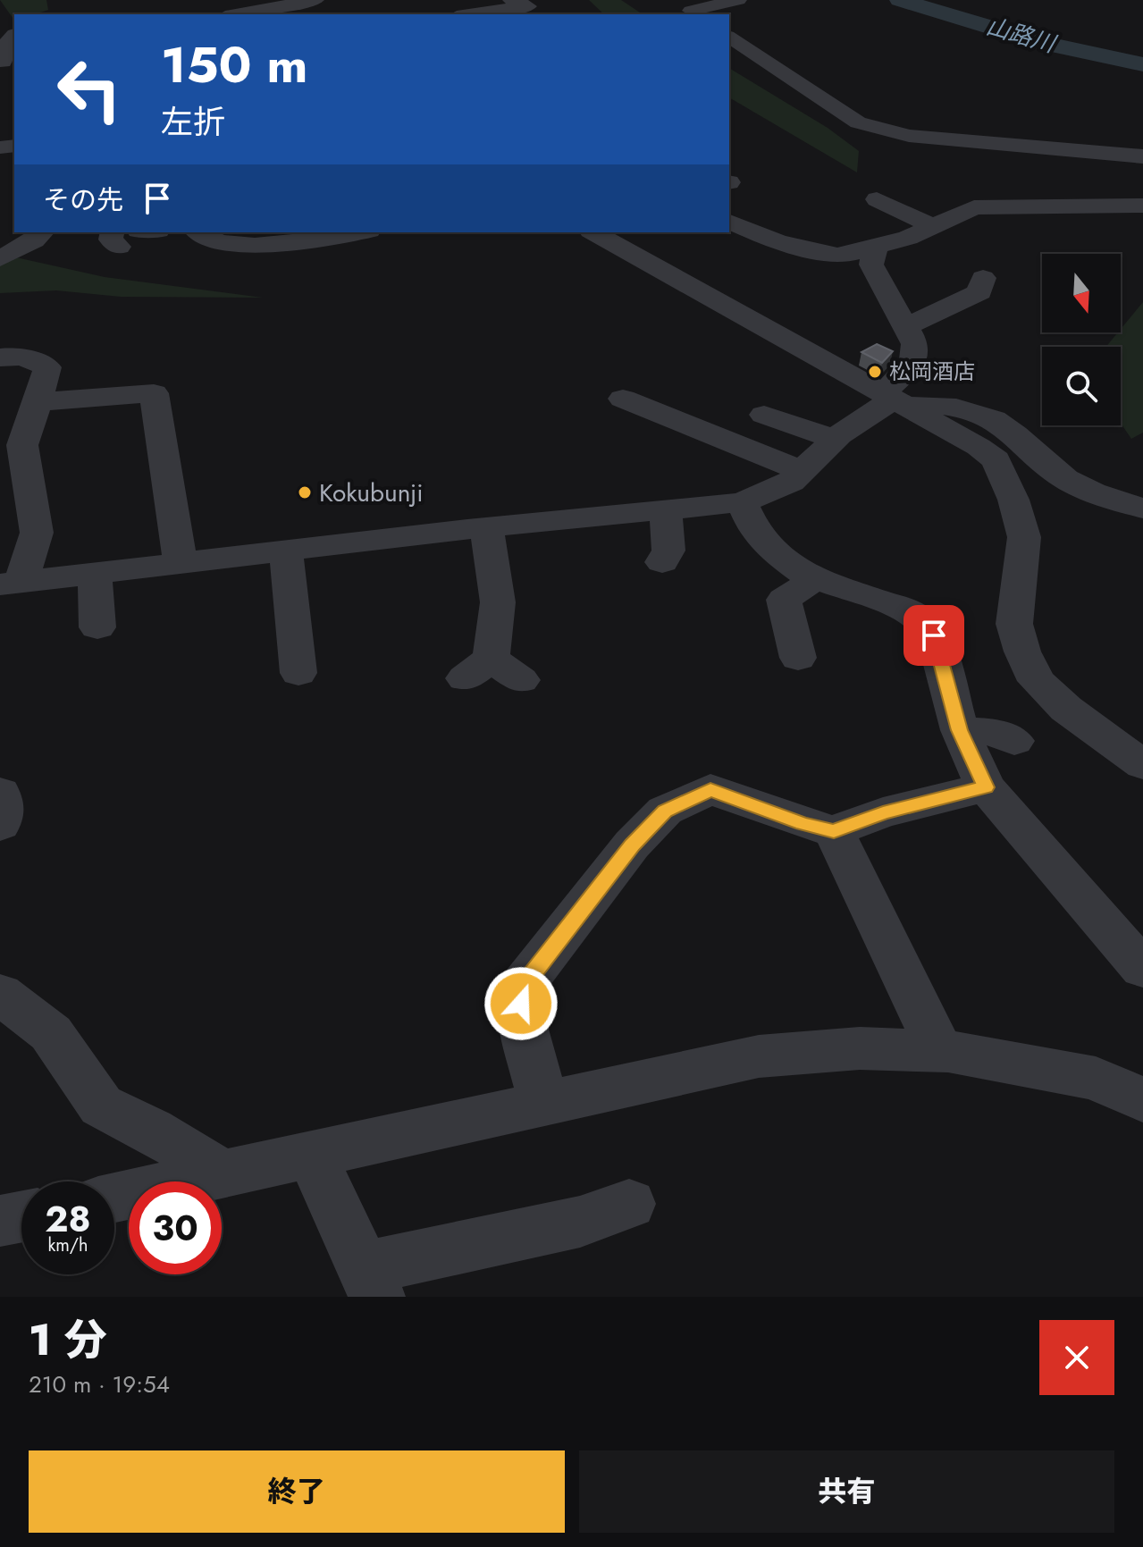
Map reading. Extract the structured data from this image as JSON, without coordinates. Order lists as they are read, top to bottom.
{
  "water": ["山路川"],
  "places": ["松岡酒店", "Kokubunji"],
  "north": "bottom",
  "page": {
    "turn": ["150 m", "左折"],
    "then": "その先",
    "speed": "28 km/h",
    "limit": "30",
    "heading": ["1 分", "210 m · 19:54"],
    "buttons": ["終了", "共有"]
  }
}
